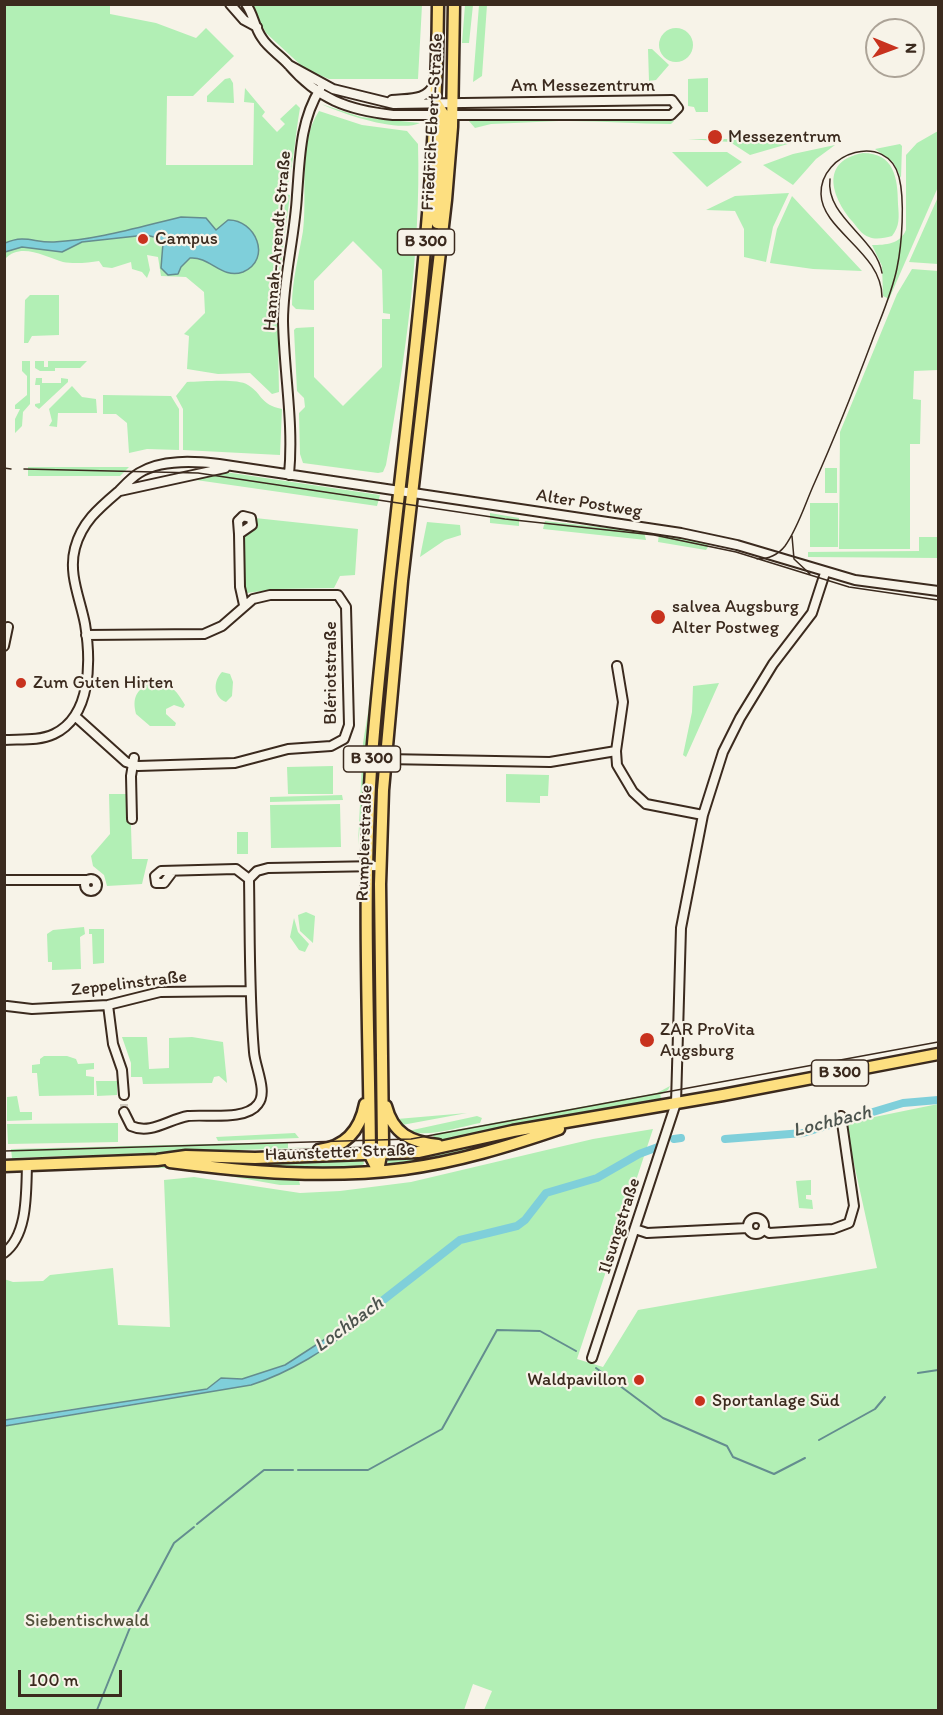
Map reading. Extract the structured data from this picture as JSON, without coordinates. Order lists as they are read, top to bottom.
{
  "streets": {
    "main road": [
      "Friedrich-Ebert-Straße",
      "B 300",
      "Rumplerstraße",
      "Haunstetter Straße"
    ],
    "street": [
      "Am Messezentrum",
      "Hannah-Arendt-Straße",
      "Alter Postweg",
      "Blériotstraße",
      "Zeppelinstraße",
      "Ilsungstraße"
    ]
  },
  "crossings": [
    ["Am Messezentrum", "Friedrich-Ebert-Straße"],
    ["Am Messezentrum", "B 300"],
    ["Friedrich-Ebert-Straße", "B 300"],
    ["Friedrich-Ebert-Straße", "Alter Postweg"],
    ["Friedrich-Ebert-Straße", "Rumplerstraße"],
    ["Hannah-Arendt-Straße", "Alter Postweg"],
    ["B 300", "Alter Postweg"],
    ["B 300", "Rumplerstraße"],
    ["Alter Postweg", "Rumplerstraße"],
    ["Alter Postweg", "Ilsungstraße"],
    ["Rumplerstraße", "Haunstetter Straße"],
    ["Haunstetter Straße", "Ilsungstraße"]
  ],
  "water": ["Lochbach"],
  "parks": ["Siebentischwald"],
  "places": [
    "Messezentrum",
    "Campus",
    "salvea Augsburg Alter Postweg",
    "Zum Guten Hirten",
    "ZAR ProVita Augsburg",
    "Waldpavillon",
    "Sportanlage Süd"
  ],
  "scale_bar": "100 m",
  "north": "right"
}
